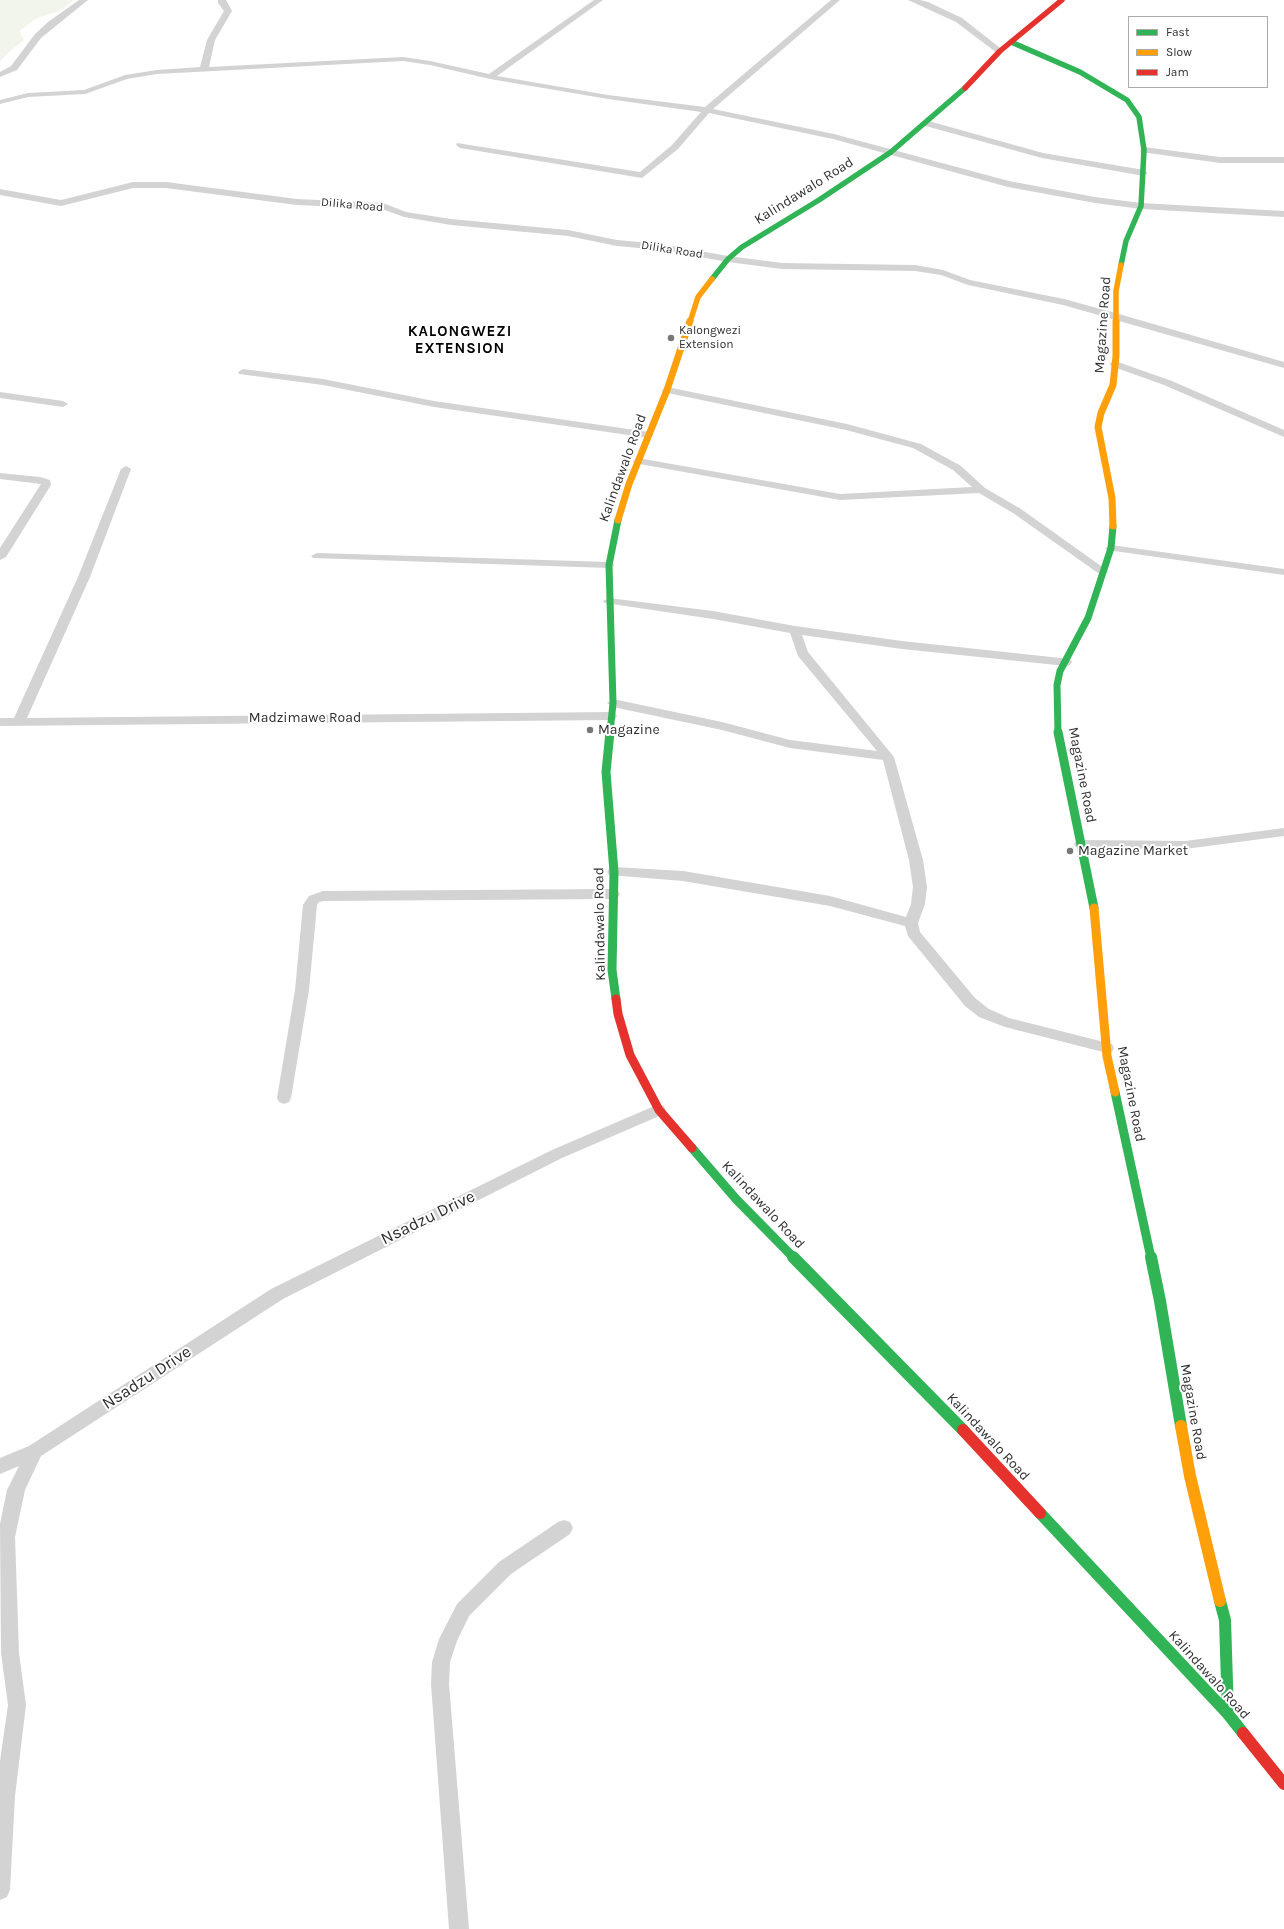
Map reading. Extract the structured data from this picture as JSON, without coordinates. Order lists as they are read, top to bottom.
{
  "streets": {
    "street": [
      "Kalindawalo Road",
      "Dilika Road",
      "Magazine Road",
      "Madzimawe Road",
      "Nsadzu Drive"
    ]
  },
  "crossings": [
    ["Kalindawalo Road", "Dilika Road"],
    ["Kalindawalo Road", "Magazine Road"],
    ["Kalindawalo Road", "Madzimawe Road"],
    ["Kalindawalo Road", "Nsadzu Drive"],
    ["Dilika Road", "Magazine Road"]
  ],
  "districts": ["KALONGWEZI EXTENSION"],
  "places": ["Kalongwezi Extension", "Magazine", "Magazine Market"],
  "legend": ["Fast", "Slow", "Jam"]
}
